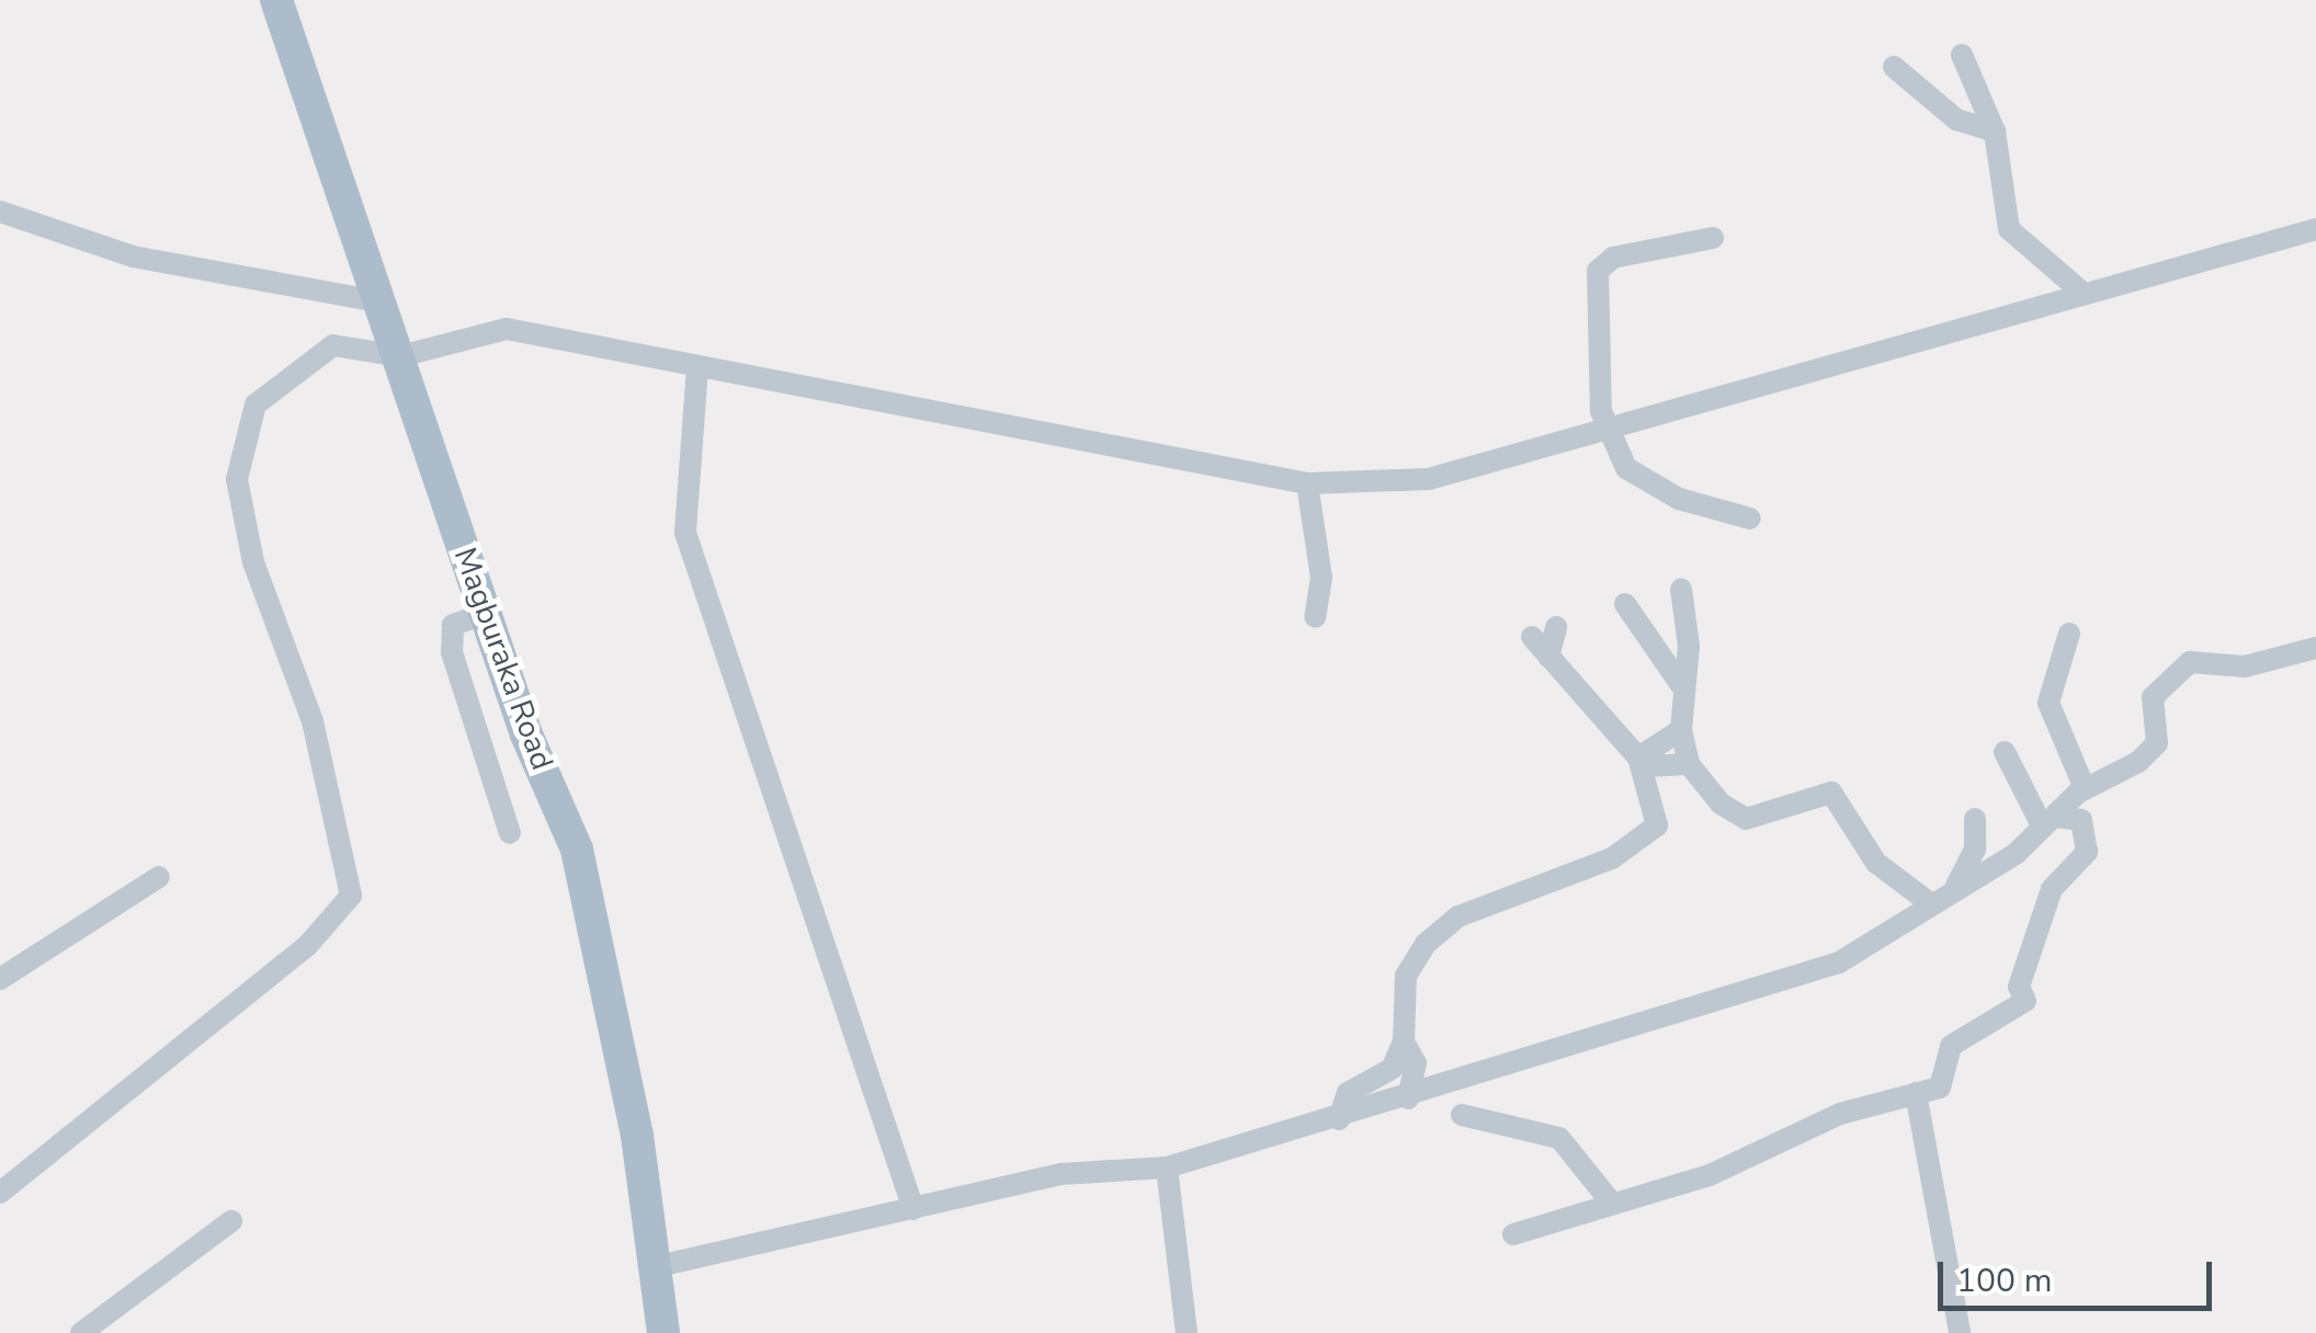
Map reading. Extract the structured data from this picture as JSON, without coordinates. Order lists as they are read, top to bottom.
{
  "streets": {
    "main road": ["Magburaka Road"]
  },
  "scale_bar": "100 m"
}
